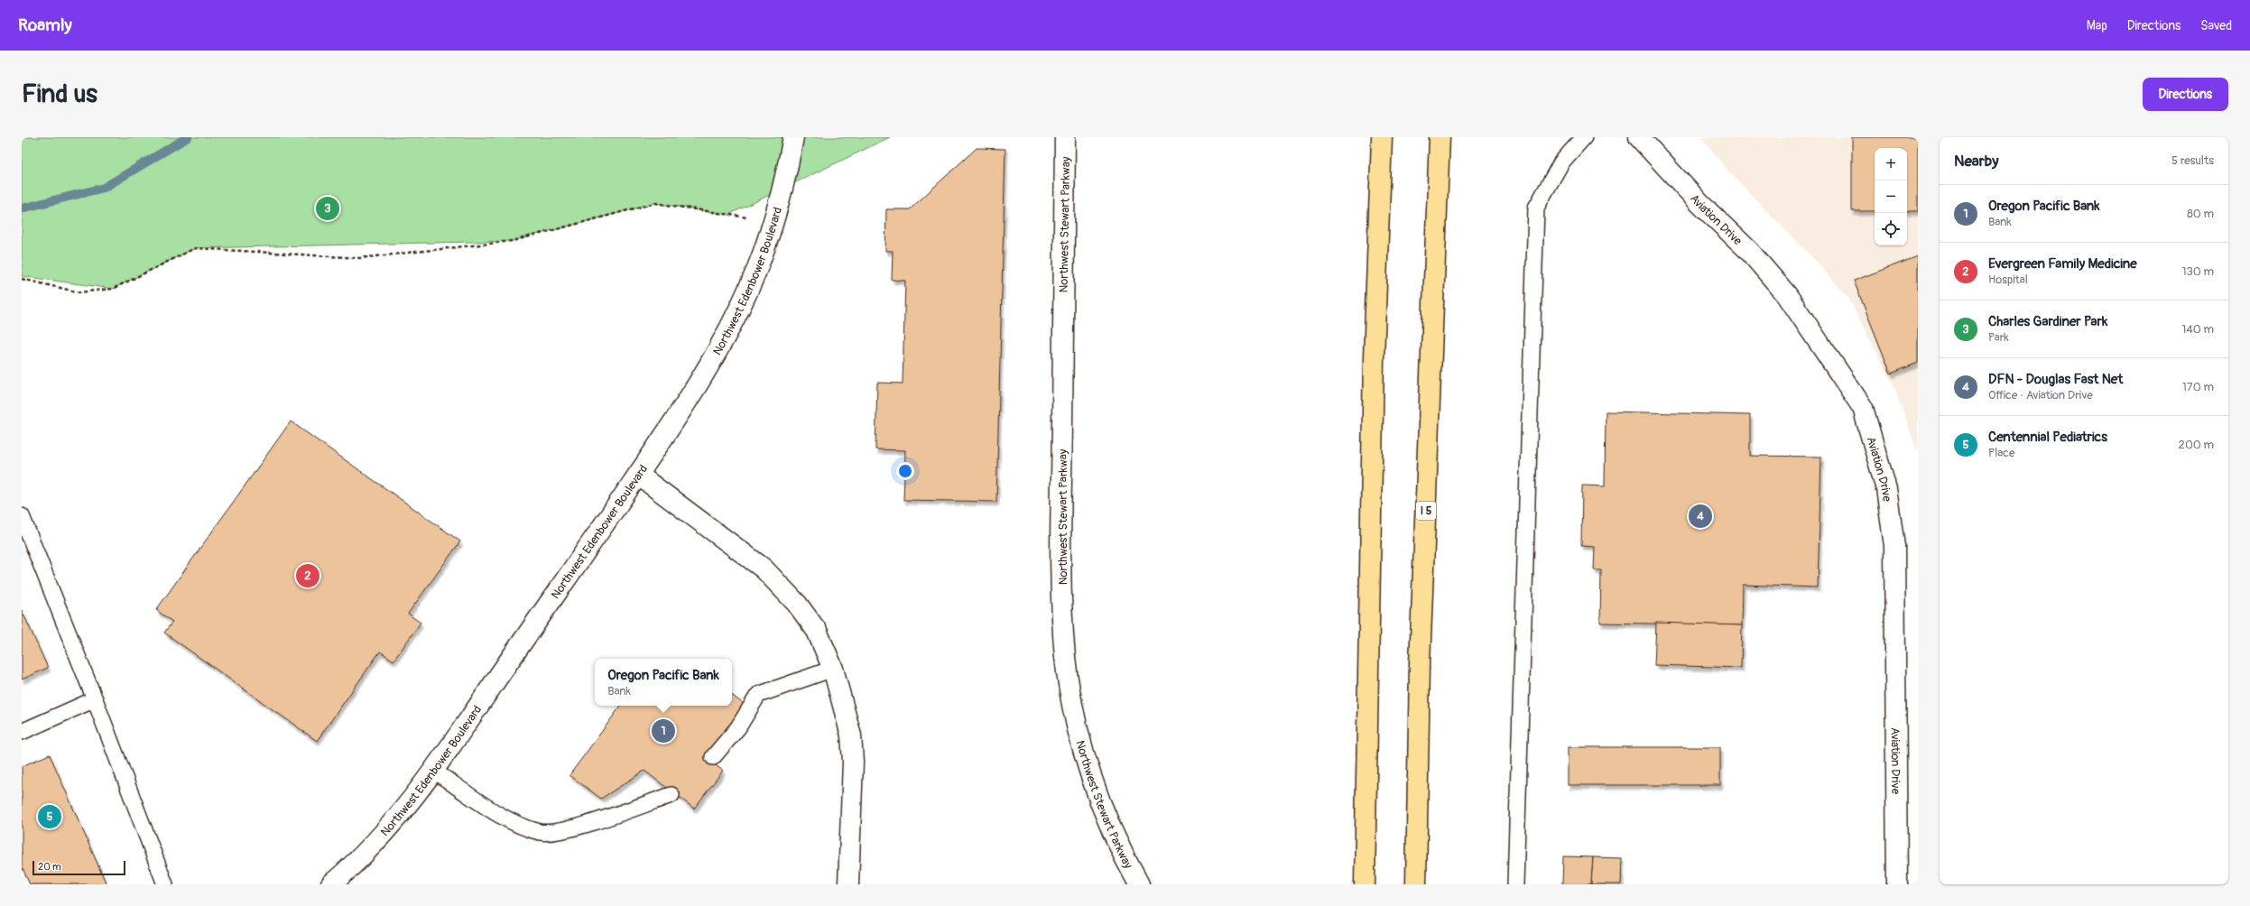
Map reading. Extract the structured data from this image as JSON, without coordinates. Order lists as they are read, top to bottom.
{
  "streets": {
    "highway": ["I 5"],
    "street": ["Aviation Drive", "Northwest Stewart Parkway", "Northwest Edenbower Boulevard"]
  },
  "scale_bar": "20 m",
  "page": {
    "header": "Roamly",
    "nav": ["Map", "Directions", "Saved"],
    "buttons": "Directions",
    "title": "Find us",
    "heading": ["Nearby", "5 results"],
    "map_buttons": ["+", "−"],
    "list": [
      {
        "mark": "1",
        "name": "Oregon Pacific Bank",
        "note": "Bank",
        "value": "80 m"
      },
      {
        "mark": "2",
        "name": "Evergreen Family Medicine",
        "note": "Hospital",
        "value": "130 m"
      },
      {
        "mark": "3",
        "name": "Charles Gardiner Park",
        "note": "Park",
        "value": "140 m"
      },
      {
        "mark": "4",
        "name": "DFN - Douglas Fast Net",
        "note": "Office · Aviation Drive",
        "value": "170 m"
      },
      {
        "mark": "5",
        "name": "Centennial Pediatrics",
        "note": "Place",
        "value": "200 m"
      }
    ],
    "pins": [
      "3",
      "4",
      "2",
      "1",
      "5"
    ],
    "popup": ["Oregon Pacific Bank", "Bank"],
    "scale": "20 m"
  }
}
